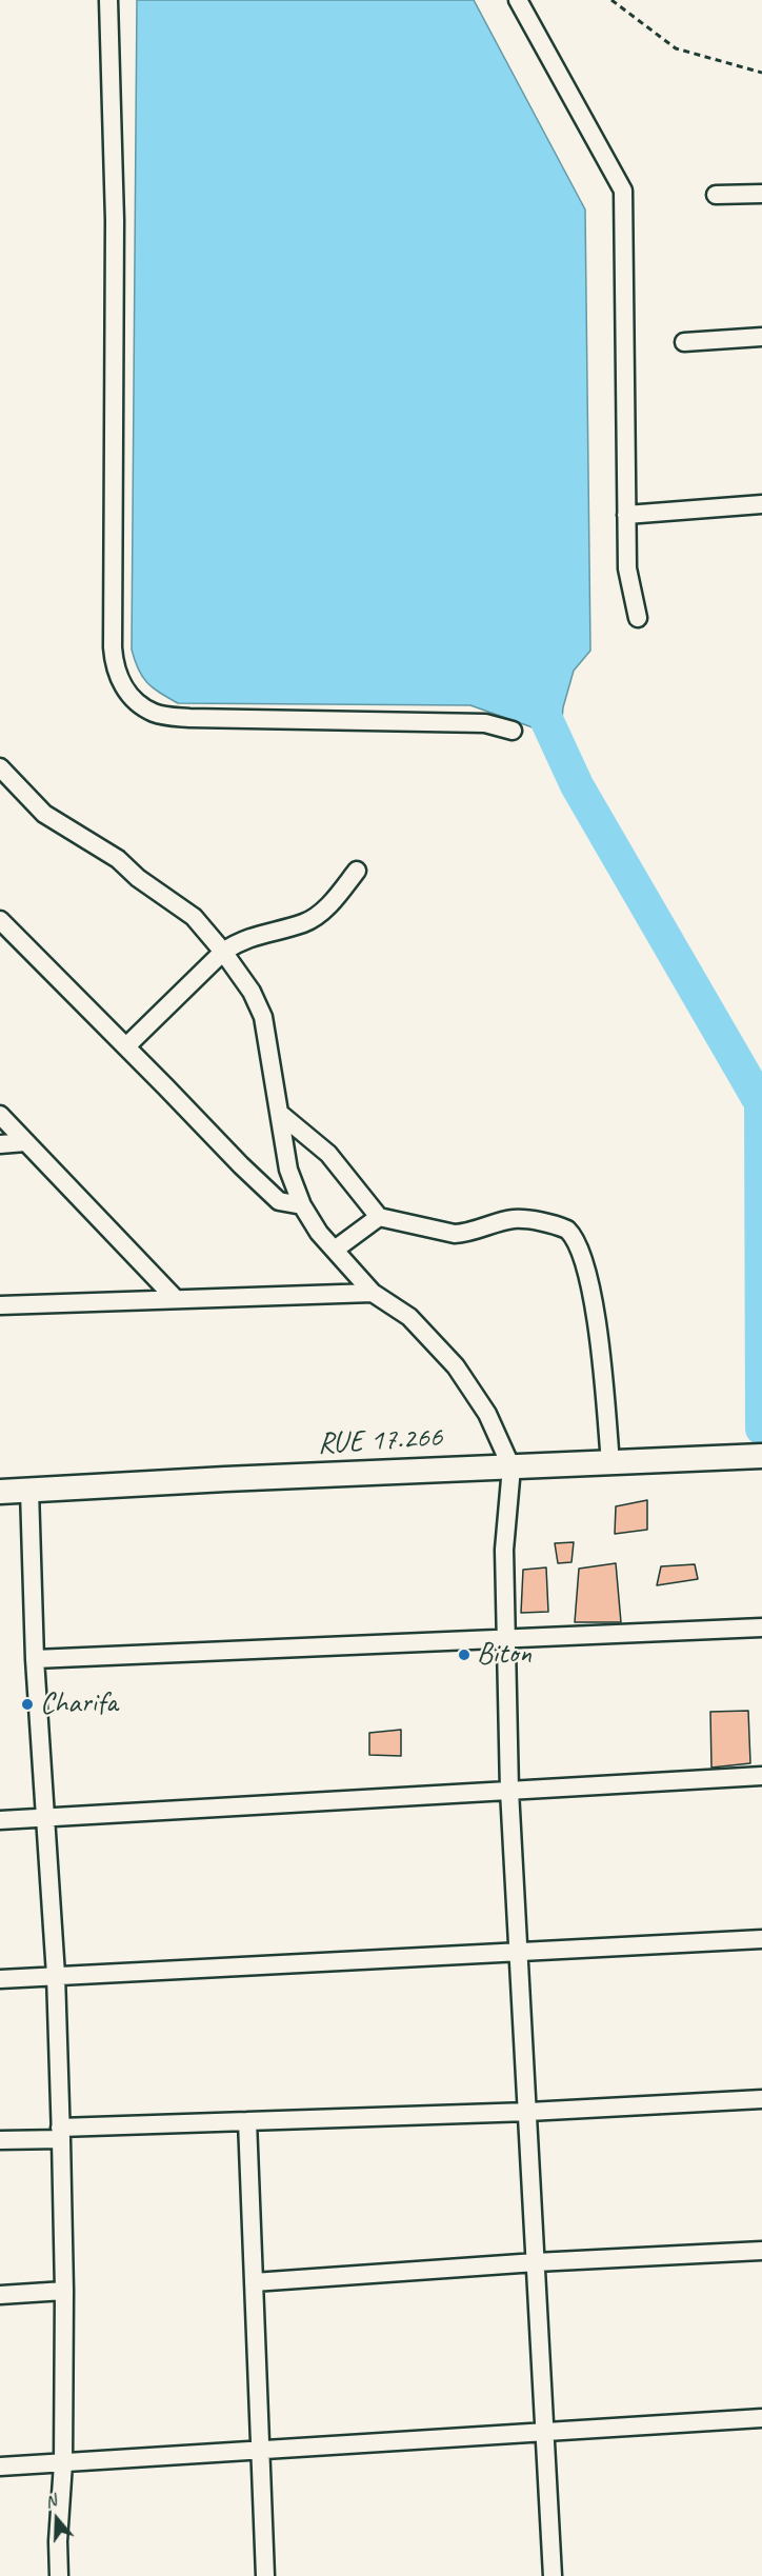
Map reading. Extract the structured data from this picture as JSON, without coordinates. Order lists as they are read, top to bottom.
{
  "streets": {
    "main road": ["RUE 17.266"]
  },
  "places": ["Biton", "Charifa"],
  "north": "top"
}
